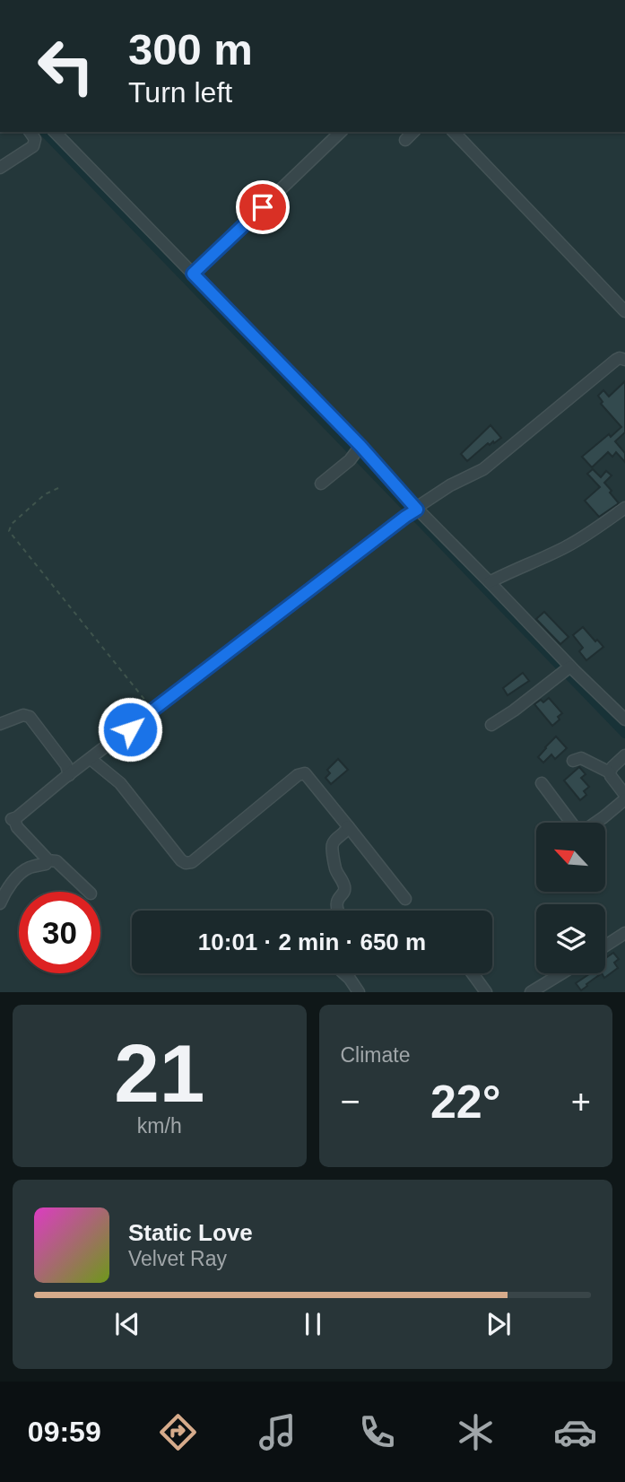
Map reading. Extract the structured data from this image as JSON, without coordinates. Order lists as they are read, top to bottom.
{
  "north": "top left",
  "page": {
    "turn": ["300 m", "Turn left"],
    "limit": "30",
    "trip": "10:01 · 2 min · 650 m",
    "tile": [
      ["21", "km/h"],
      "Climate"
    ],
    "heat": ["−", "22°", "+"],
    "song": ["Static Love", "Velvet Ray"],
    "tabs": "09:59"
  }
}
